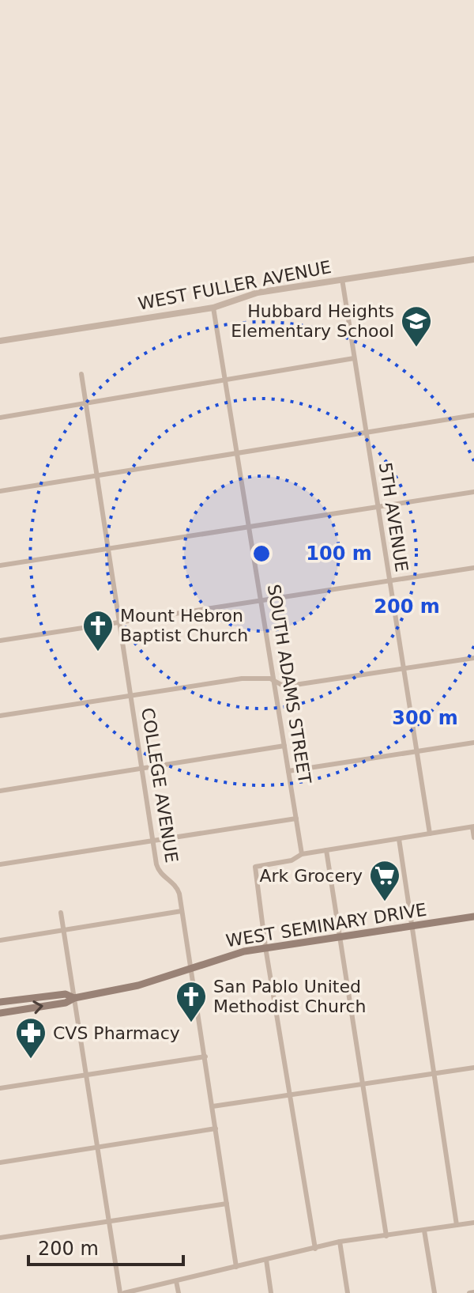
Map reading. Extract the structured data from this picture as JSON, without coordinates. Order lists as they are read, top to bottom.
{
  "streets": {
    "main road": ["WEST SEMINARY DRIVE"],
    "street": [
      "WEST FULLER AVENUE",
      "5TH AVENUE",
      "SOUTH ADAMS STREET",
      "COLLEGE AVENUE"
    ]
  },
  "crossings": [
    ["WEST FULLER AVENUE", "5TH AVENUE"],
    ["WEST FULLER AVENUE", "SOUTH ADAMS STREET"],
    ["COLLEGE AVENUE", "WEST SEMINARY DRIVE"]
  ],
  "places": {
    "school or university": ["Hubbard Heights Elementary School"],
    "church": ["Mount Hebron Baptist Church", "San Pablo United Methodist Church"],
    "supermarket": ["Ark Grocery"],
    "pharmacy": ["CVS Pharmacy"]
  },
  "scale_bar": "200 m",
  "rings": ["100 m", "200 m", "300 m"]
}
